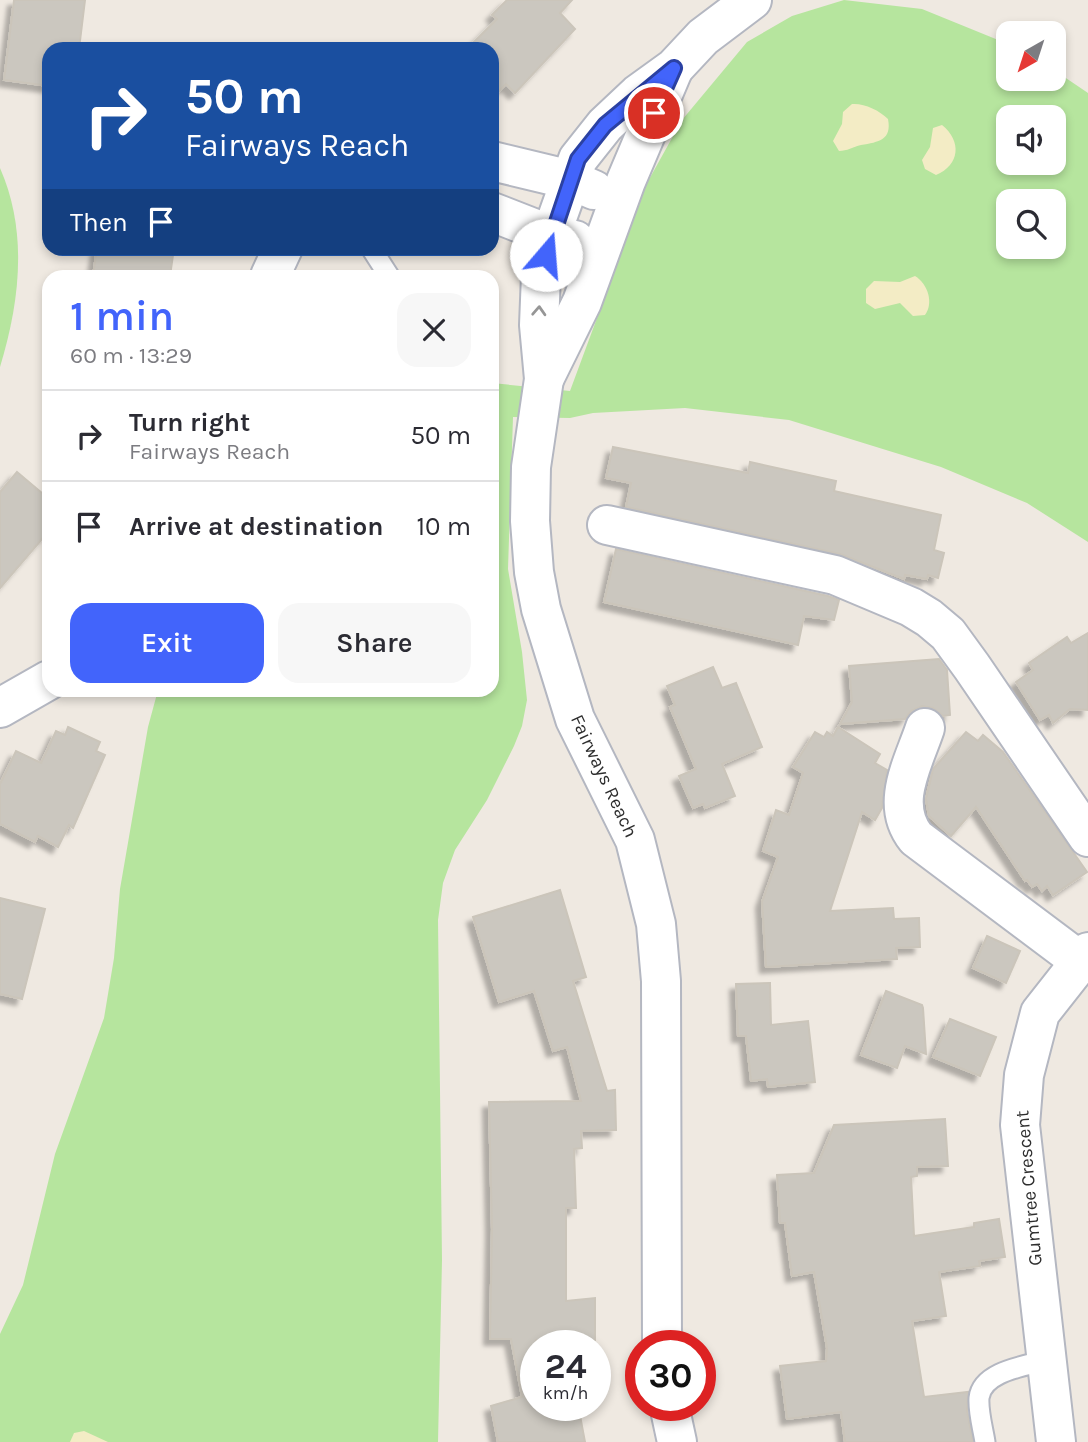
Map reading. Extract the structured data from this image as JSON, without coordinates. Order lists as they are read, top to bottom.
{
  "streets": {
    "street": ["Fairways Reach", "Gumtree Crescent"]
  },
  "north": "bottom left",
  "page": {
    "turn": ["50 m", "Fairways Reach"],
    "then": "Then",
    "heading": ["1 min", "60 m · 13:29"],
    "list": [
      {
        "name": "Turn right",
        "note": "Fairways Reach",
        "value": "50 m"
      },
      {
        "name": "Arrive at destination",
        "value": "10 m"
      }
    ],
    "buttons": ["Exit", "Share"],
    "speed": "24 km/h",
    "limit": "30"
  }
}
